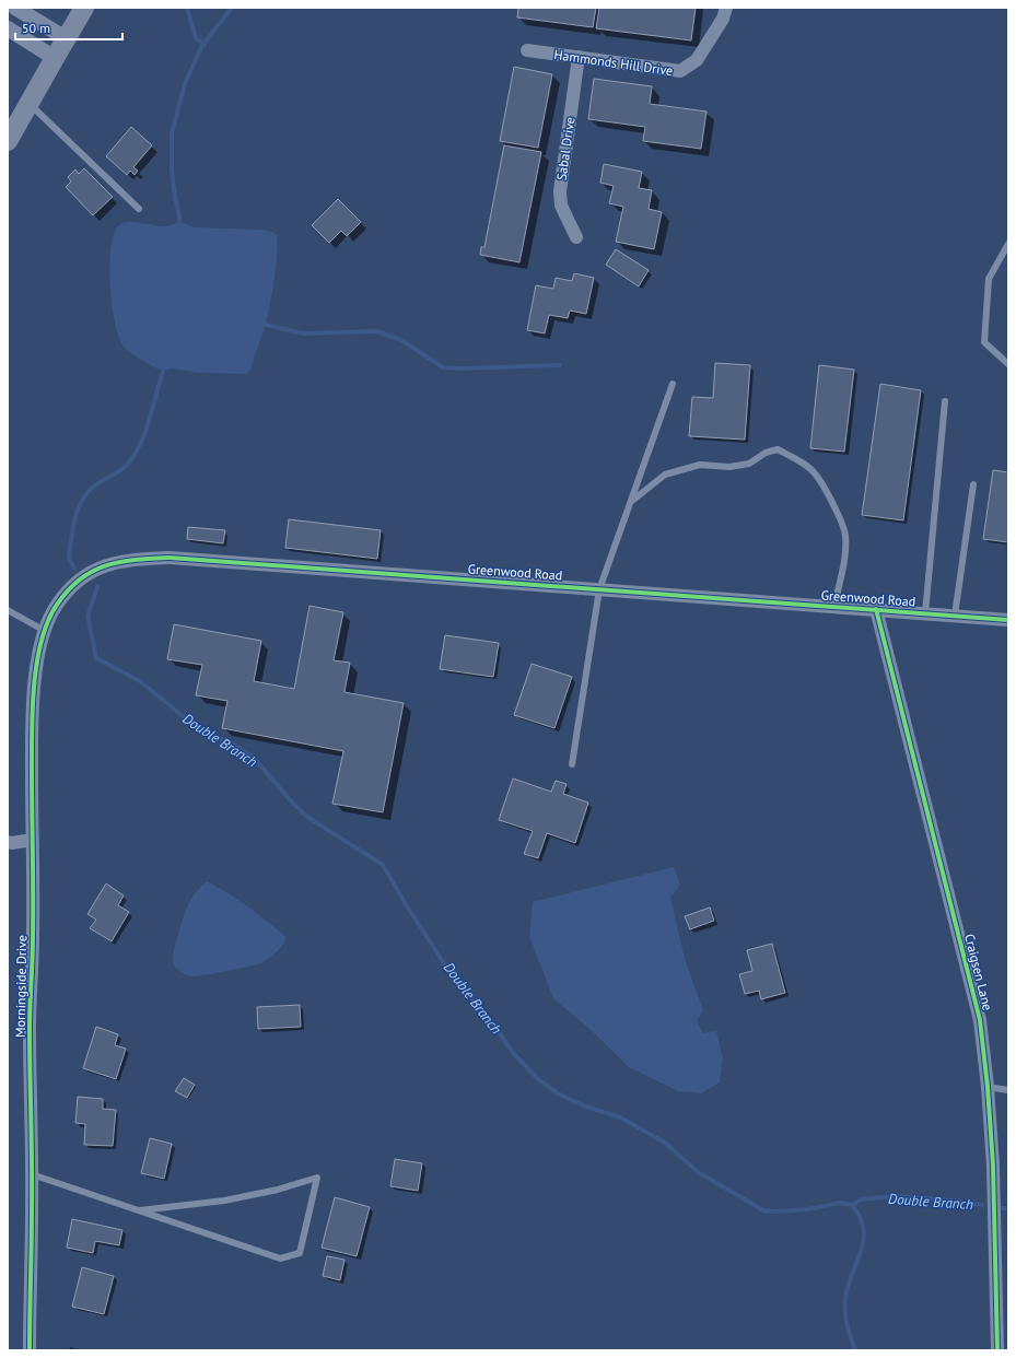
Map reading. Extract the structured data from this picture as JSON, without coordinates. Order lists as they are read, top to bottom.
{
  "streets": {
    "street": [
      "Hammonds Hill Drive",
      "Sabal Drive",
      "Greenwood Road",
      "Craigsen Lane",
      "Morningside Drive"
    ]
  },
  "crossings": [
    ["Hammonds Hill Drive", "Sabal Drive"],
    ["Greenwood Road", "Craigsen Lane"],
    ["Greenwood Road", "Morningside Drive"]
  ],
  "water": ["Double Branch"],
  "scale_bar": "50 m"
}
